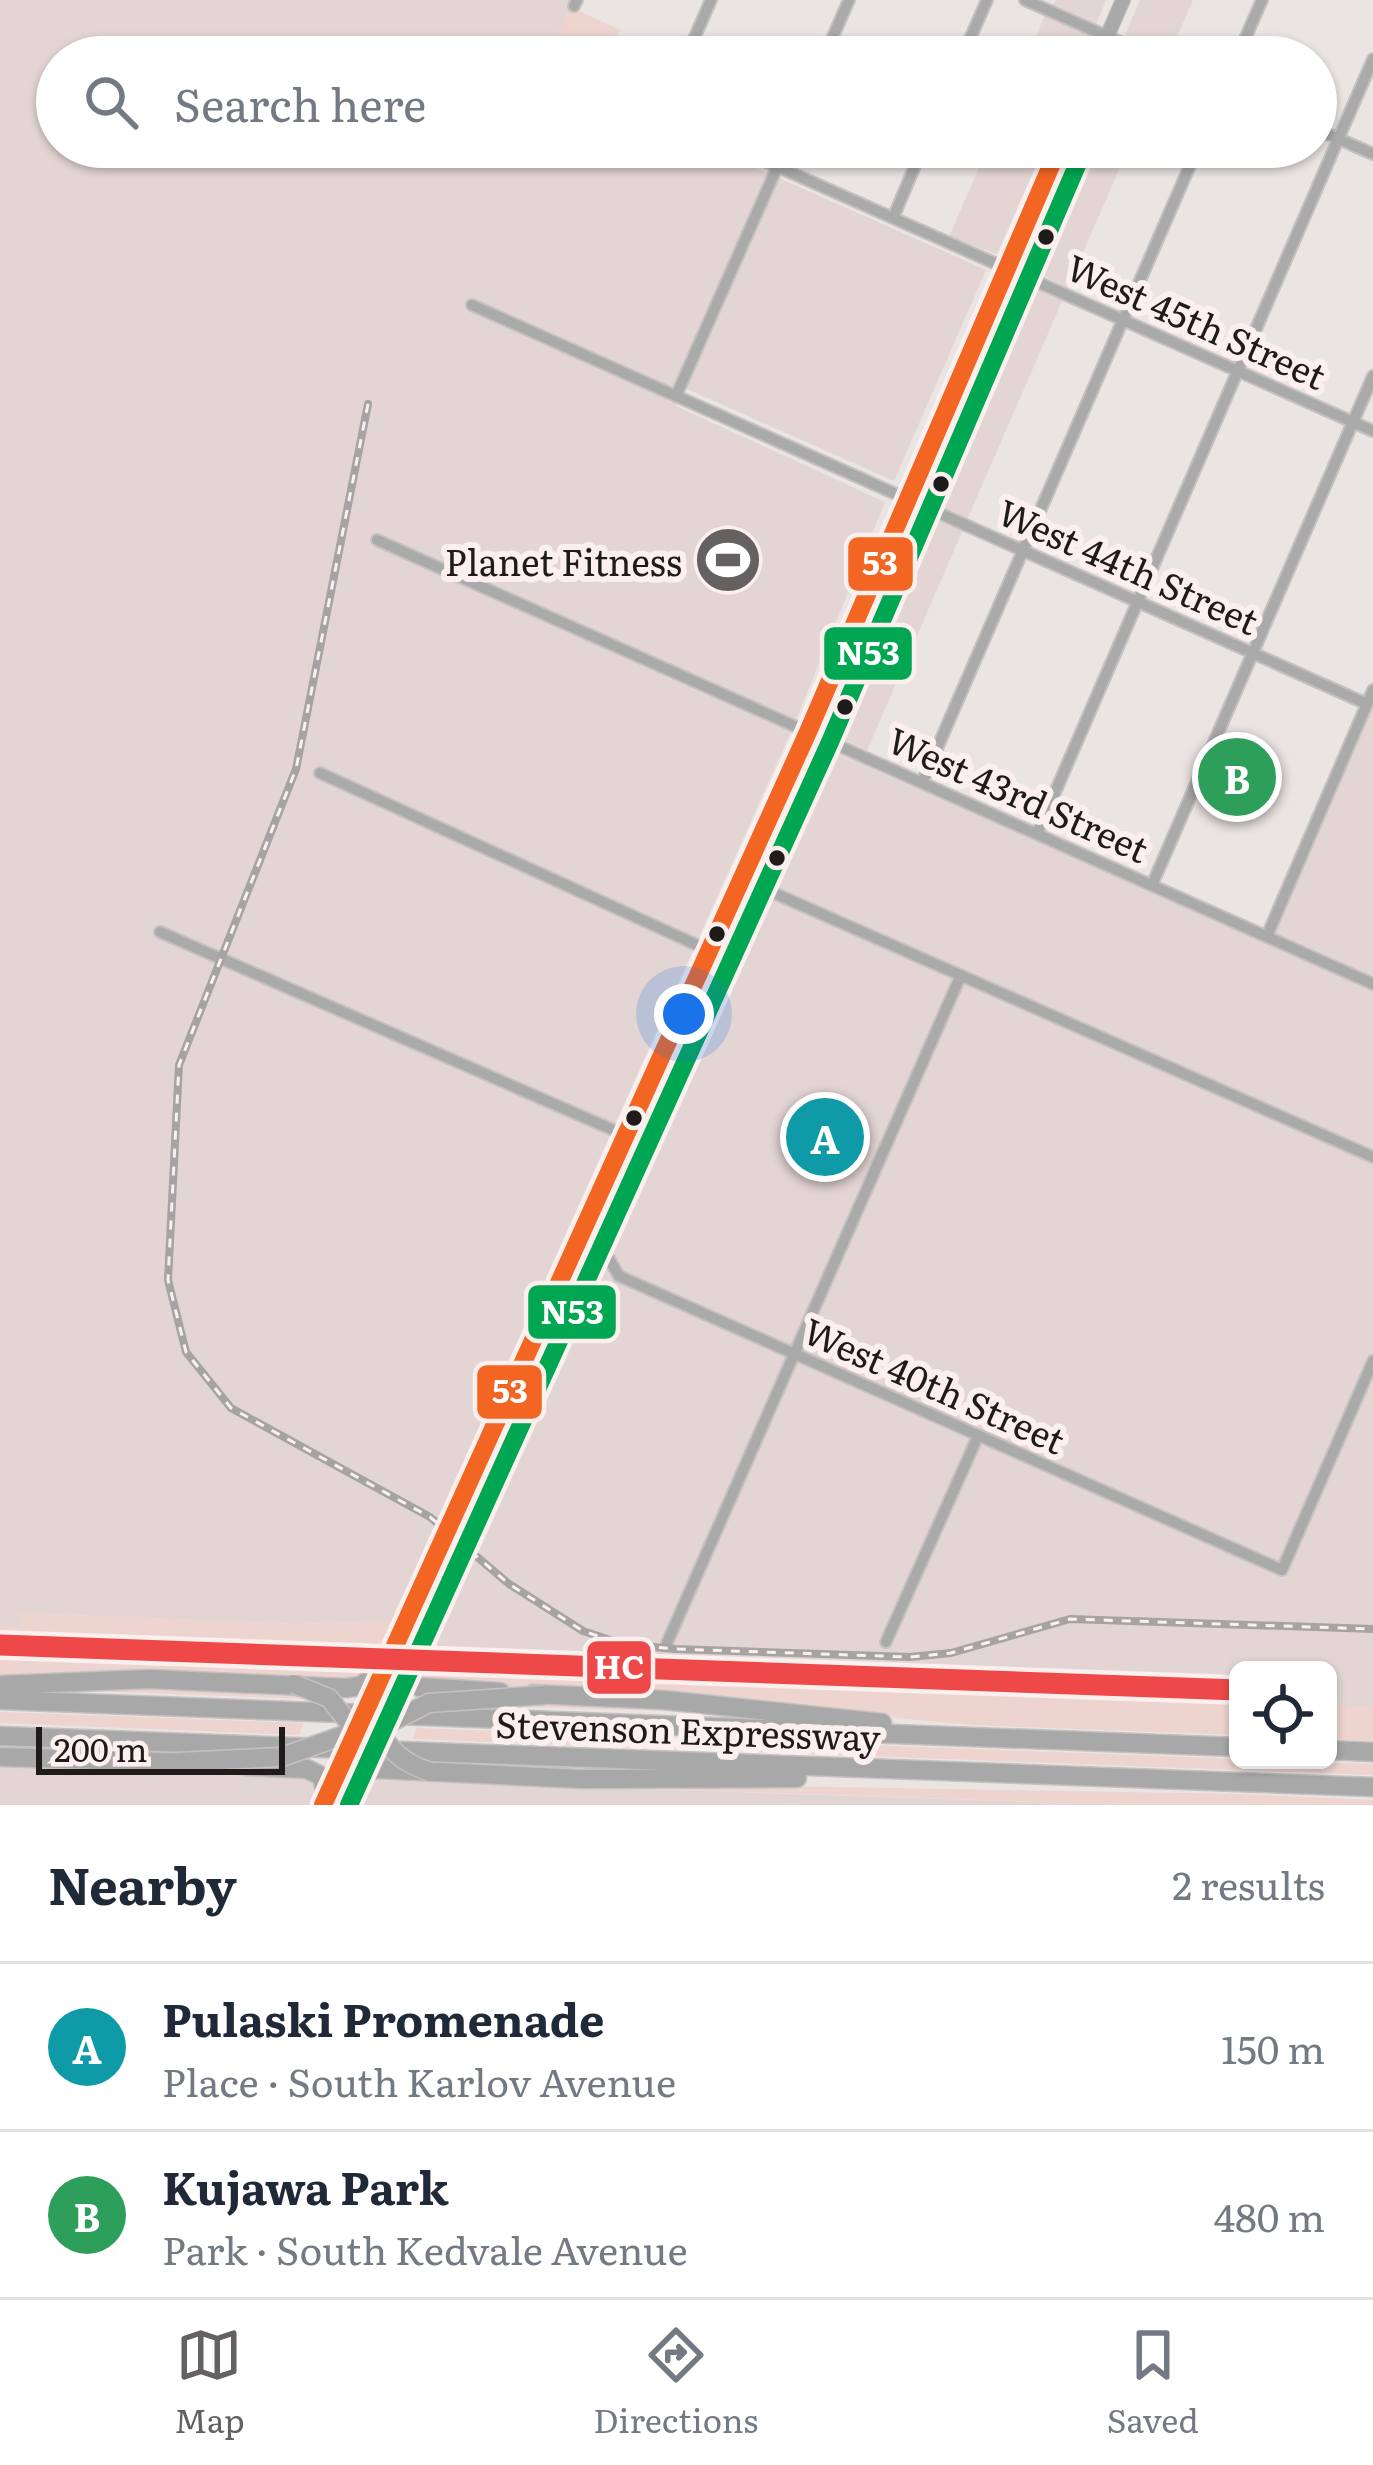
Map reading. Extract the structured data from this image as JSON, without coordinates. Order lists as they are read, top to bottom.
{
  "streets": {
    "highway": ["Stevenson Expressway"],
    "street": [
      "West 45th Street",
      "West 44th Street",
      "West 43rd Street",
      "West 40th Street"
    ]
  },
  "places": {
    "sports": ["Planet Fitness"]
  },
  "lines": ["transit line 53", "transit line N53", "transit line HC"],
  "scale_bar": "200 m",
  "page": {
    "search": "Search here",
    "pins": ["B", "A"],
    "scale": "200 m",
    "heading": ["Nearby", "2 results"],
    "list": [
      {
        "mark": "A",
        "name": "Pulaski Promenade",
        "note": "Place · South Karlov Avenue",
        "value": "150 m"
      },
      {
        "mark": "B",
        "name": "Kujawa Park",
        "note": "Park · South Kedvale Avenue",
        "value": "480 m"
      }
    ],
    "nav": ["Map", "Directions", "Saved"]
  }
}
